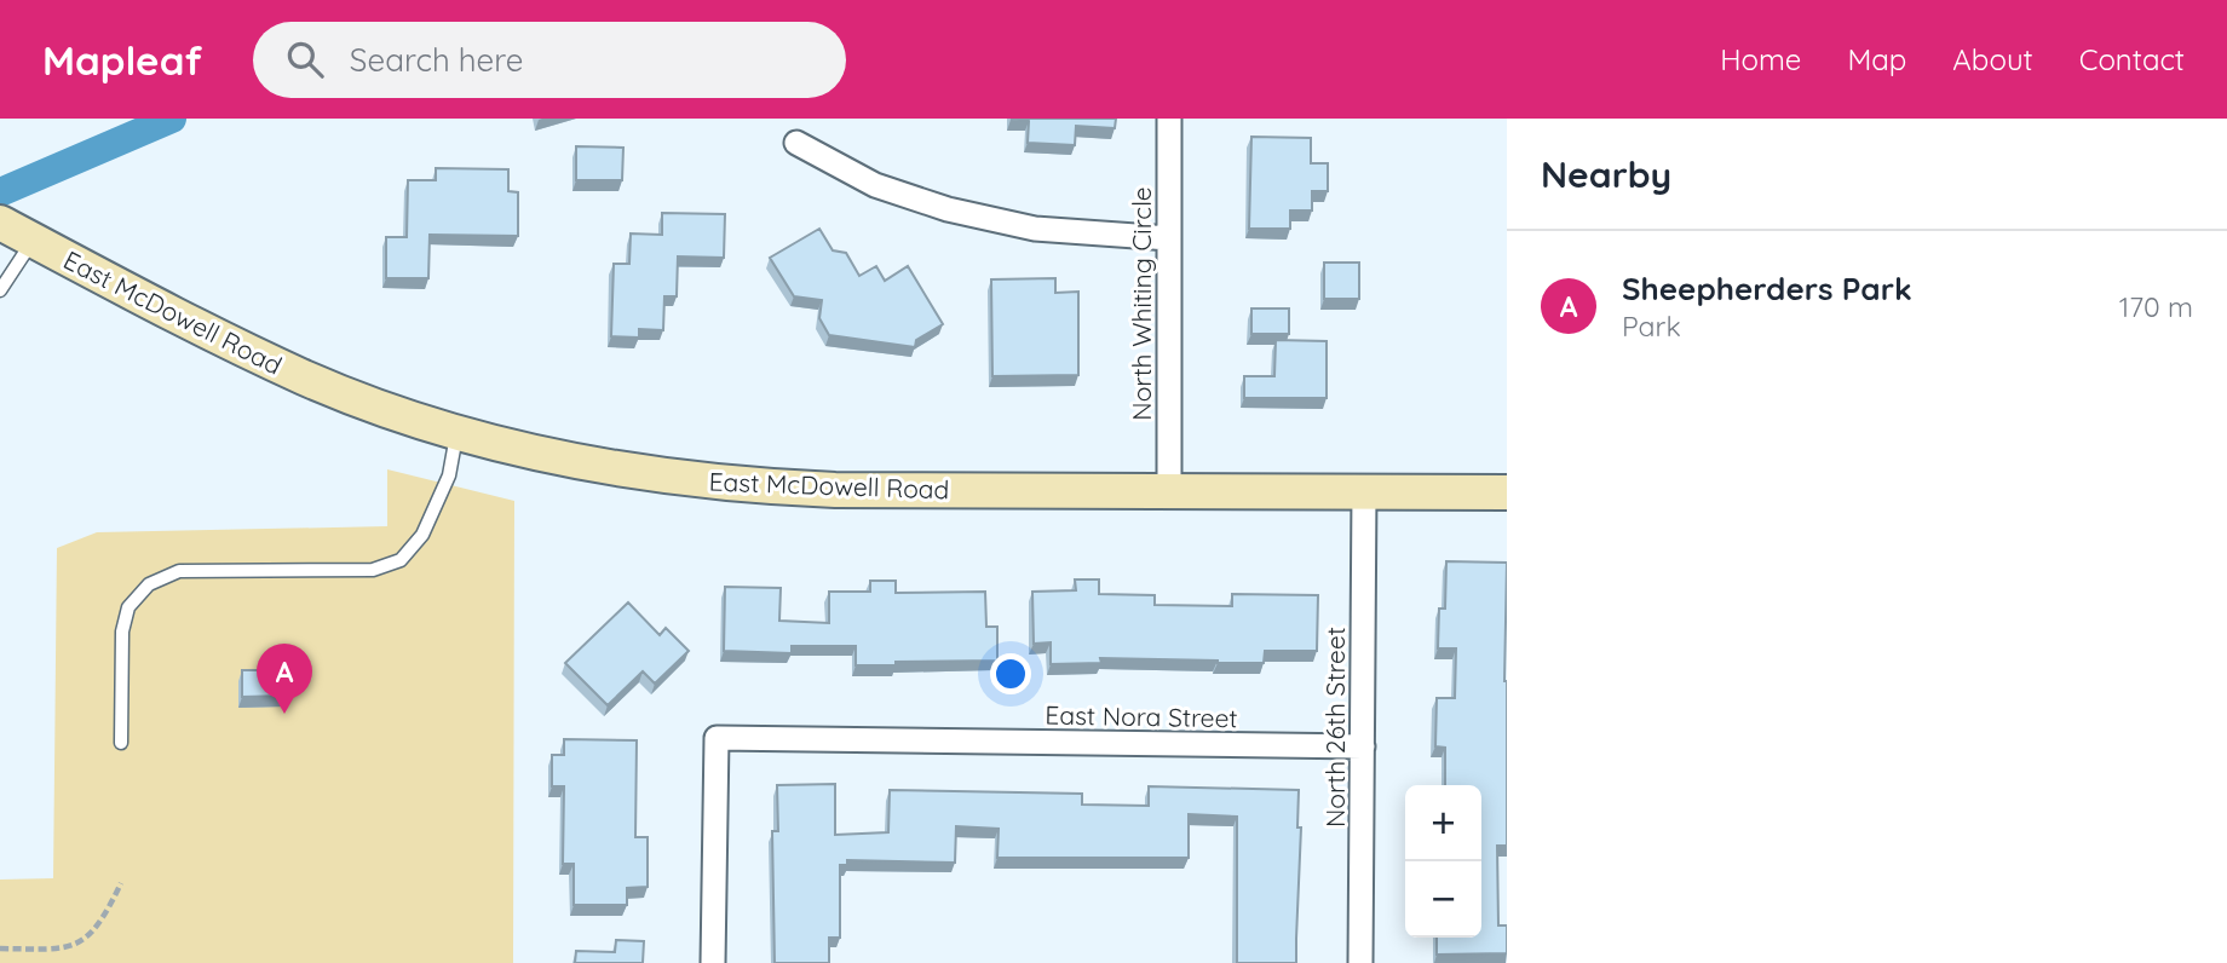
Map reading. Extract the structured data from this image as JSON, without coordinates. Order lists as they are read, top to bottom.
{
  "streets": {
    "main road": ["East McDowell Road"],
    "street": ["North Whiting Circle", "East Nora Street", "North 26th Street"]
  },
  "crossings": [
    ["North Whiting Circle", "East McDowell Road"],
    ["East McDowell Road", "North 26th Street"],
    ["East Nora Street", "North 26th Street"]
  ],
  "page": {
    "header": "Mapleaf",
    "search": "Search here",
    "nav": [
      "Home",
      "Map",
      "About",
      "Contact"
    ],
    "heading": "Nearby",
    "list": [
      {
        "mark": "A",
        "name": "Sheepherders Park",
        "note": "Park",
        "value": "170 m"
      }
    ],
    "pins": "A",
    "map_buttons": ["+", "−"]
  }
}
